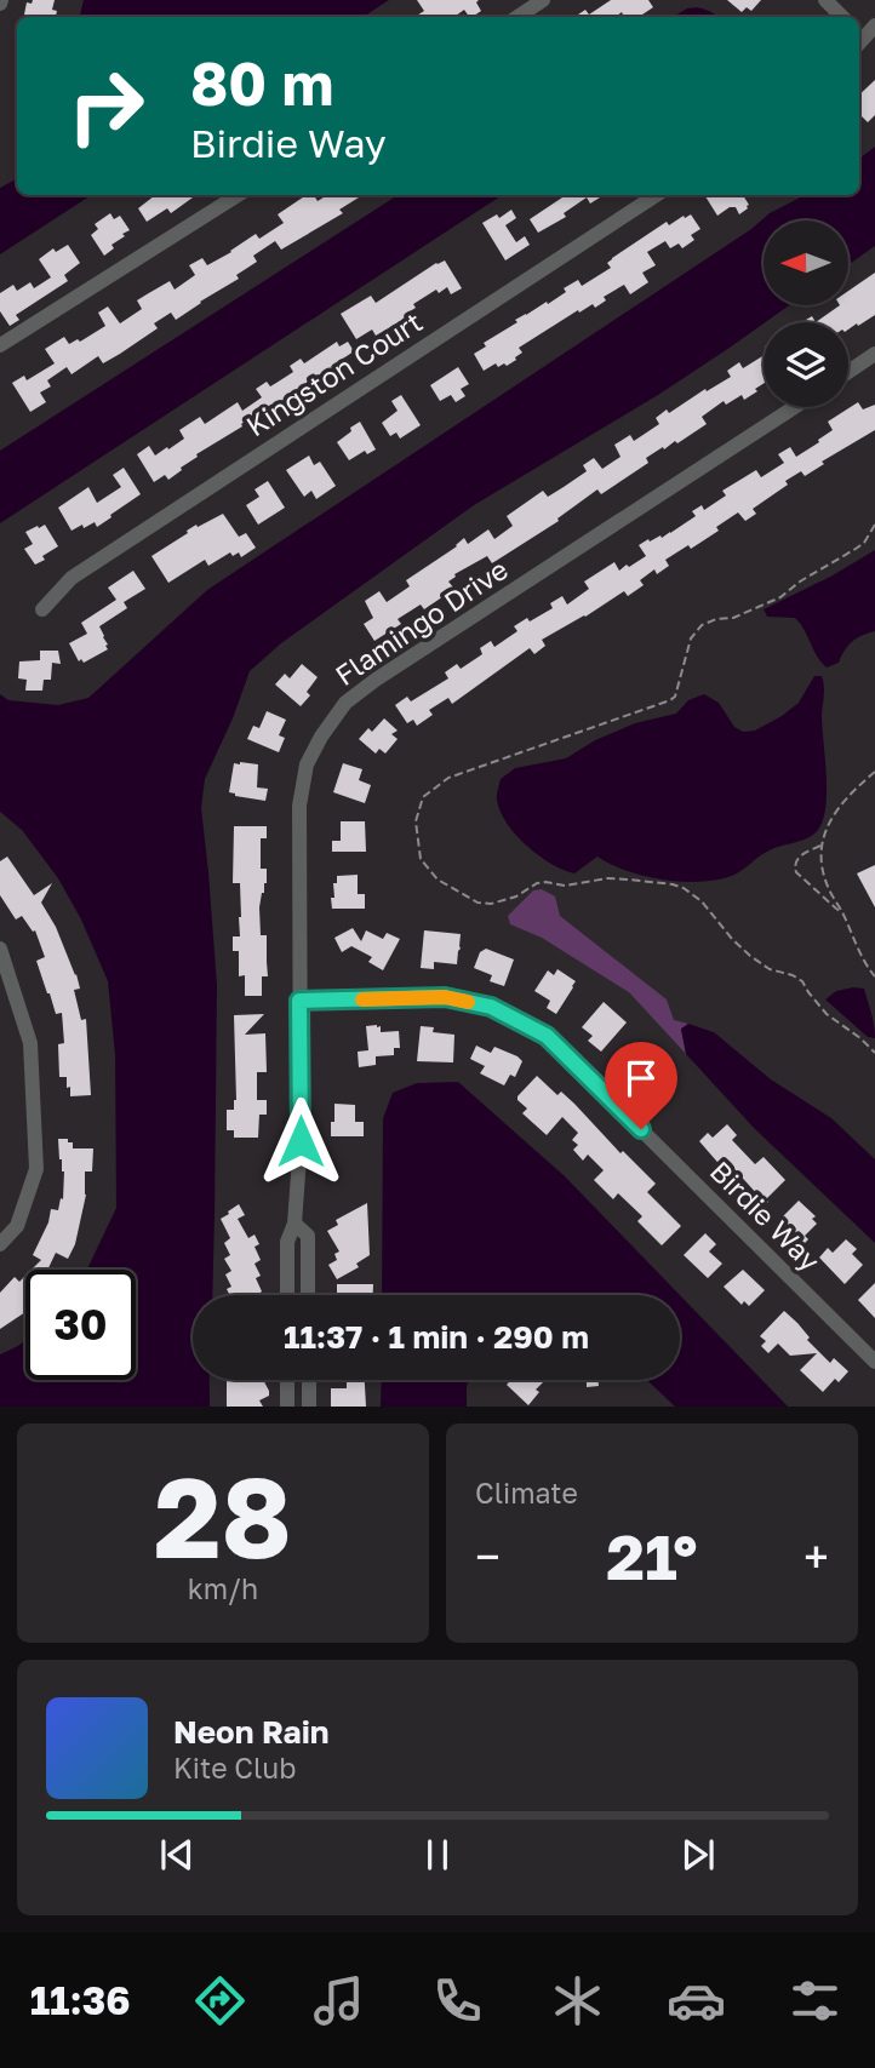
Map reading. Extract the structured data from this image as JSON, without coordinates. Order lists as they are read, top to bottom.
{
  "streets": {
    "street": ["Kingston Court", "Flamingo Drive", "Birdie Way"]
  },
  "crossings": [
    ["Flamingo Drive", "Birdie Way"]
  ],
  "north": "left",
  "page": {
    "turn": ["80 m", "Birdie Way"],
    "limit": "30",
    "trip": "11:37 · 1 min · 290 m",
    "tile": [
      ["28", "km/h"],
      "Climate"
    ],
    "heat": ["−", "21°", "+"],
    "song": ["Neon Rain", "Kite Club"],
    "tabs": "11:36"
  }
}
